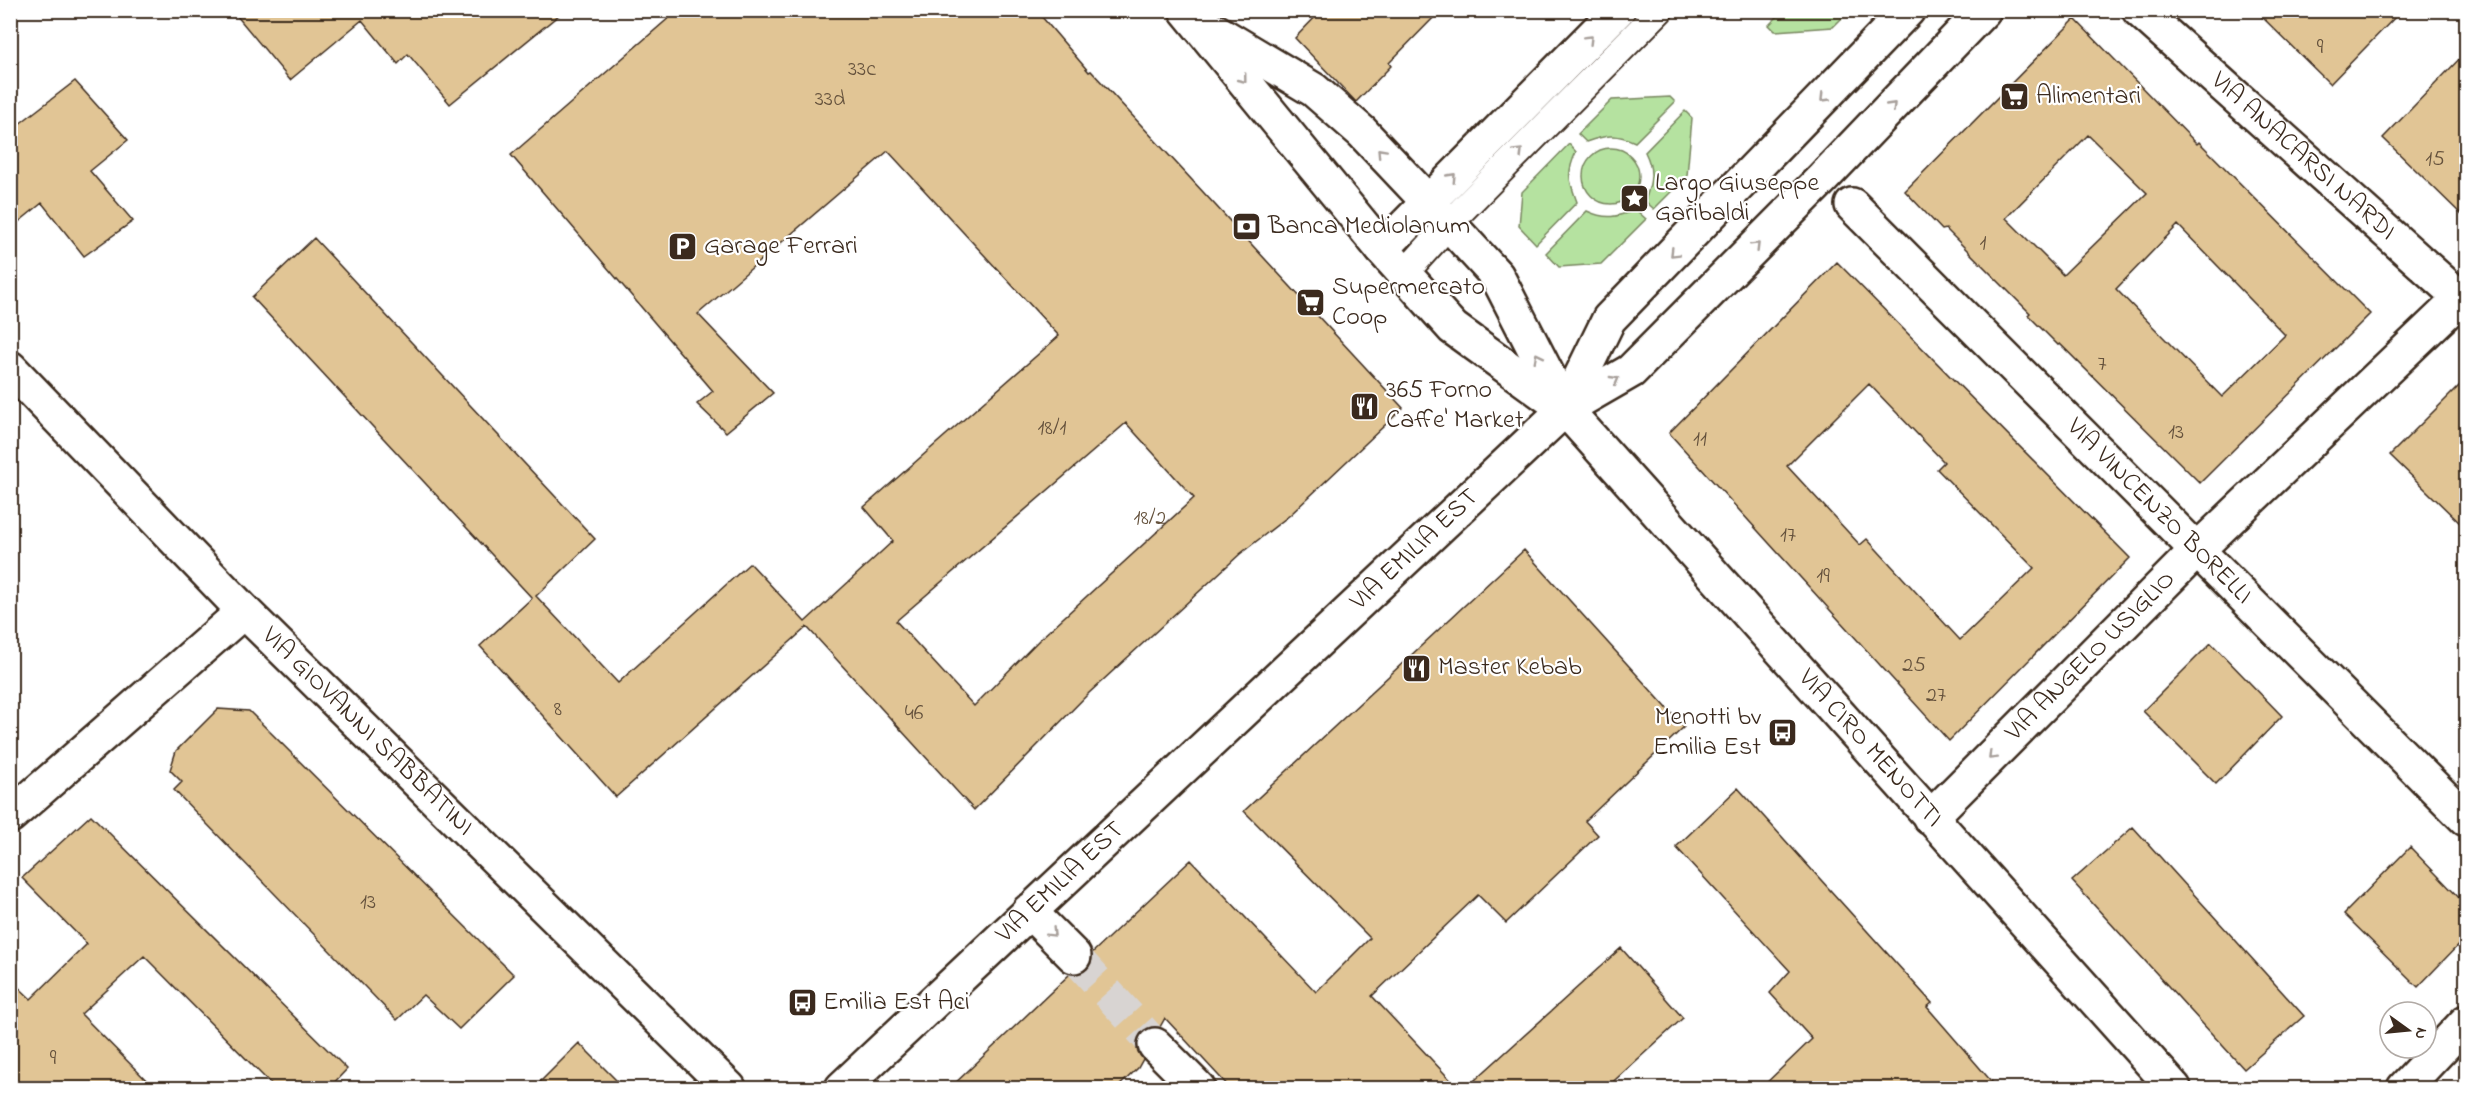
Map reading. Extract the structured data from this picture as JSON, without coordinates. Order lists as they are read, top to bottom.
{
  "streets": {
    "street": [
      "VIA ANACARSI NARDI",
      "VIA VINCENZO BORELLI",
      "VIA EMILIA EST",
      "VIA ANGELO USIGLIO",
      "VIA GIOVANNI SABBATINI",
      "VIA CIRO MENOTTI"
    ]
  },
  "crossings": [
    ["VIA ANACARSI NARDI", "VIA ANGELO USIGLIO"],
    ["VIA VINCENZO BORELLI", "VIA ANGELO USIGLIO"],
    ["VIA EMILIA EST", "VIA CIRO MENOTTI"],
    ["VIA ANGELO USIGLIO", "VIA CIRO MENOTTI"]
  ],
  "one_way": ["VIA ANGELO USIGLIO"],
  "places": {
    "supermarket": ["Alimentari", "Supermercato Coop"],
    "place": ["Largo Giuseppe Garibaldi"],
    "bank": ["Banca Mediolanum"],
    "parking": ["Garage Ferrari"],
    "restaurant": ["365 Forno Caffe' Market", "Master Kebab"],
    "bus stop": ["Menotti bv Emilia Est", "Emilia Est Aci"]
  },
  "house_numbers": [
    "9",
    "33c",
    "33d",
    "15",
    "1",
    "7",
    "18/1",
    "13",
    "11",
    "18/2",
    "17",
    "19",
    "25",
    "27",
    "8",
    "46",
    "13",
    "9"
  ],
  "north": "right"
}
